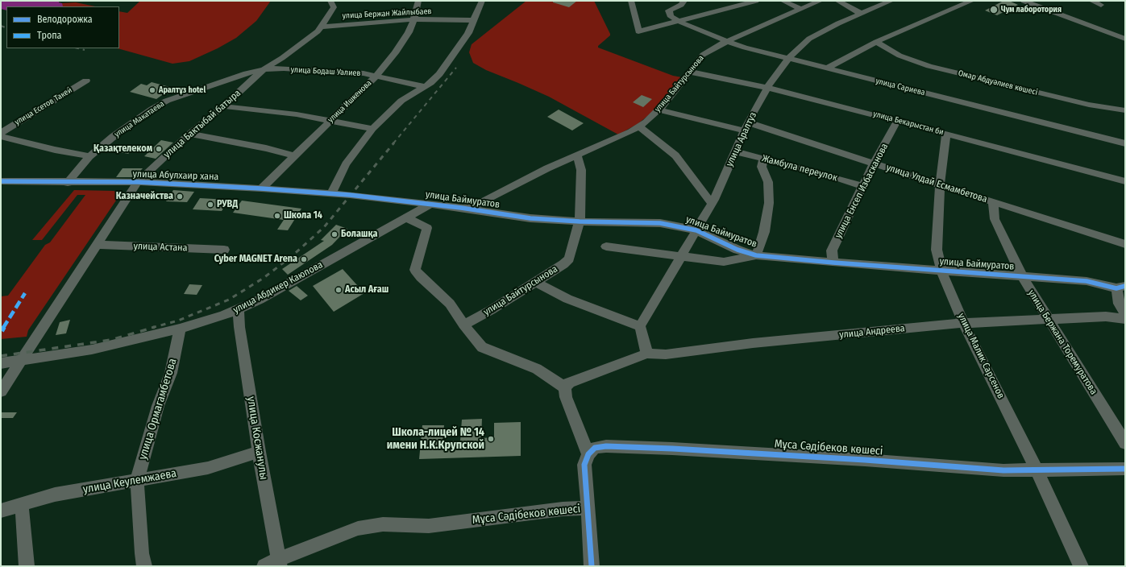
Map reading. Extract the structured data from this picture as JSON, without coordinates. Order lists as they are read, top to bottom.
{
  "streets": {
    "street": [
      "улица Бержан Жайлыбаев",
      "улица Бодаш Уалиев",
      "Омар Абдуәлиев көшесі",
      "улица Байтурсынова",
      "улица Сариева",
      "улица Ишкенова",
      "улица Есетов Такей",
      "улица Макатаева",
      "улица Бекарыстан би",
      "улица Бактыбай батыра",
      "улица Аралтуз",
      "Жамбула переулок",
      "улица Абулхаир хана",
      "улица Улдай Есмамбетова",
      "улица Енсеп Избасканова",
      "улица Баймуратов",
      "улица Астана",
      "улица Абдикер Каюпова",
      "улица Андреева",
      "улица Бержана Торемуратова",
      "улица Малик Сарсенов",
      "улица Ормагамбетова",
      "улица Косжанулы",
      "Мұса Сәдібеков көшесі",
      "улица Кеулемжаева"
    ]
  },
  "crossings": [
    ["улица Бержан Жайлыбаев", "улица Ишкенова"],
    ["улица Бержан Жайлыбаев", "улица Бактыбай батыра"],
    ["улица Бодаш Уалиев", "улица Ишкенова"],
    ["улица Бодаш Уалиев", "улица Макатаева"],
    ["улица Бодаш Уалиев", "улица Бактыбай батыра"],
    ["улица Байтурсынова", "улица Сариева"],
    ["улица Байтурсынова", "улица Бекарыстан би"],
    ["улица Байтурсынова", "улица Улдай Есмамбетова"],
    ["улица Байтурсынова", "улица Баймуратов"],
    ["улица Сариева", "улица Аралтуз"],
    ["улица Ишкенова", "улица Абулхаир хана"],
    ["улица Макатаева", "улица Бактыбай батыра"],
    ["улица Макатаева", "улица Абулхаир хана"],
    ["улица Бекарыстан би", "улица Аралтуз"],
    ["улица Бекарыстан би", "улица Енсеп Избасканова"],
    ["улица Бекарыстан би", "улица Малик Сарсенов"],
    ["улица Бактыбай батыра", "улица Абулхаир хана"],
    ["улица Бактыбай батыра", "улица Астана"],
    ["улица Бактыбай батыра", "улица Абдикер Каюпова"],
    ["улица Аралтуз", "Жамбула переулок"],
    ["улица Аралтуз", "улица Улдай Есмамбетова"],
    ["улица Аралтуз", "улица Баймуратов"],
    ["Жамбула переулок", "улица Енсеп Избасканова"],
    ["улица Абулхаир хана", "улица Баймуратов"],
    ["улица Улдай Есмамбетова", "улица Енсеп Избасканова"],
    ["улица Улдай Есмамбетова", "улица Бержана Торемуратова"],
    ["улица Улдай Есмамбетова", "улица Малик Сарсенов"],
    ["улица Енсеп Избасканова", "улица Баймуратов"],
    ["улица Баймуратов", "улица Абдикер Каюпова"],
    ["улица Баймуратов", "улица Бержана Торемуратова"],
    ["улица Баймуратов", "улица Малик Сарсенов"],
    ["улица Абдикер Каюпова", "улица Ормагамбетова"],
    ["улица Абдикер Каюпова", "улица Косжанулы"],
    ["улица Андреева", "улица Бержана Торемуратова"],
    ["улица Андреева", "улица Малик Сарсенов"],
    ["улица Малик Сарсенов", "Мұса Сәдібеков көшесі"],
    ["улица Ормагамбетова", "улица Кеулемжаева"],
    ["улица Косжанулы", "Мұса Сәдібеков көшесі"],
    ["улица Косжанулы", "улица Кеулемжаева"]
  ],
  "places": [
    "Чум лаборотория",
    "Аралтұз hotel",
    "Қазақтелеком",
    "Казначейства",
    "РУВД",
    "Школа 14",
    "Болашқа",
    "Cyber MAGNET Arena",
    "Асыл Ағаш",
    "Школа-лицей № 14 имени Н.К.Крупской"
  ],
  "legend": ["Велодорожка", "Тропа"]
}
